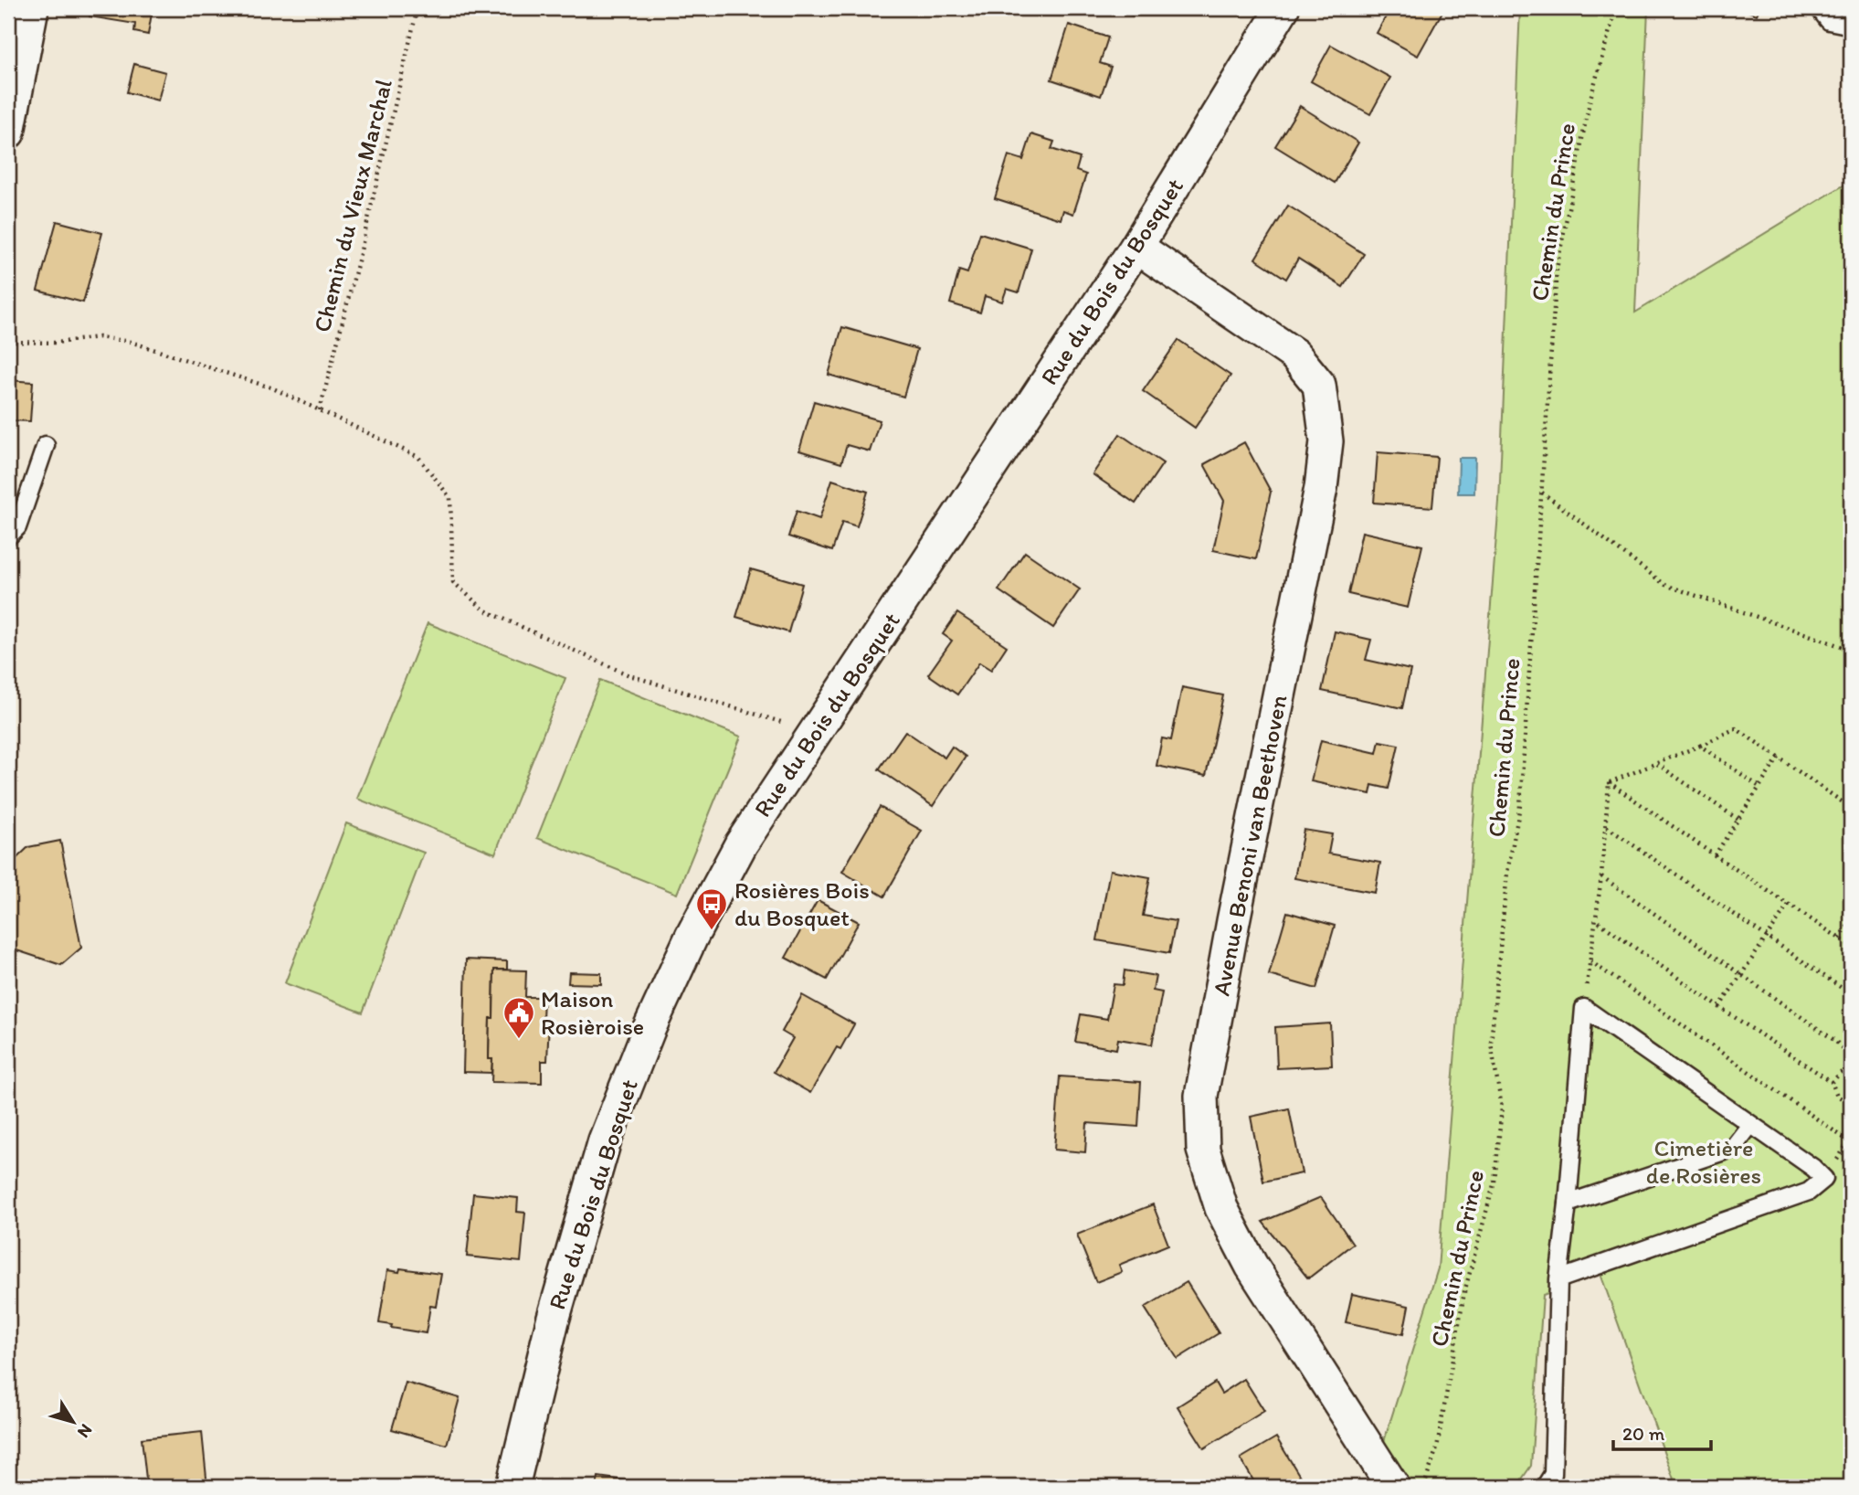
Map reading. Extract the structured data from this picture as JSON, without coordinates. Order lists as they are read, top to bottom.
{
  "streets": {
    "street": ["Rue du Bois du Bosquet", "Avenue Benoni van Beethoven"],
    "path": ["Chemin du Vieux Marchal", "Chemin du Prince"]
  },
  "crossings": [
    ["Rue du Bois du Bosquet", "Avenue Benoni van Beethoven"]
  ],
  "parks": ["Cimetière de Rosières"],
  "places": {
    "bus stop": ["Rosières Bois du Bosquet"],
    "public building": ["Maison Rosièroise"]
  },
  "scale_bar": "20 m",
  "north": "bottom right"
}
